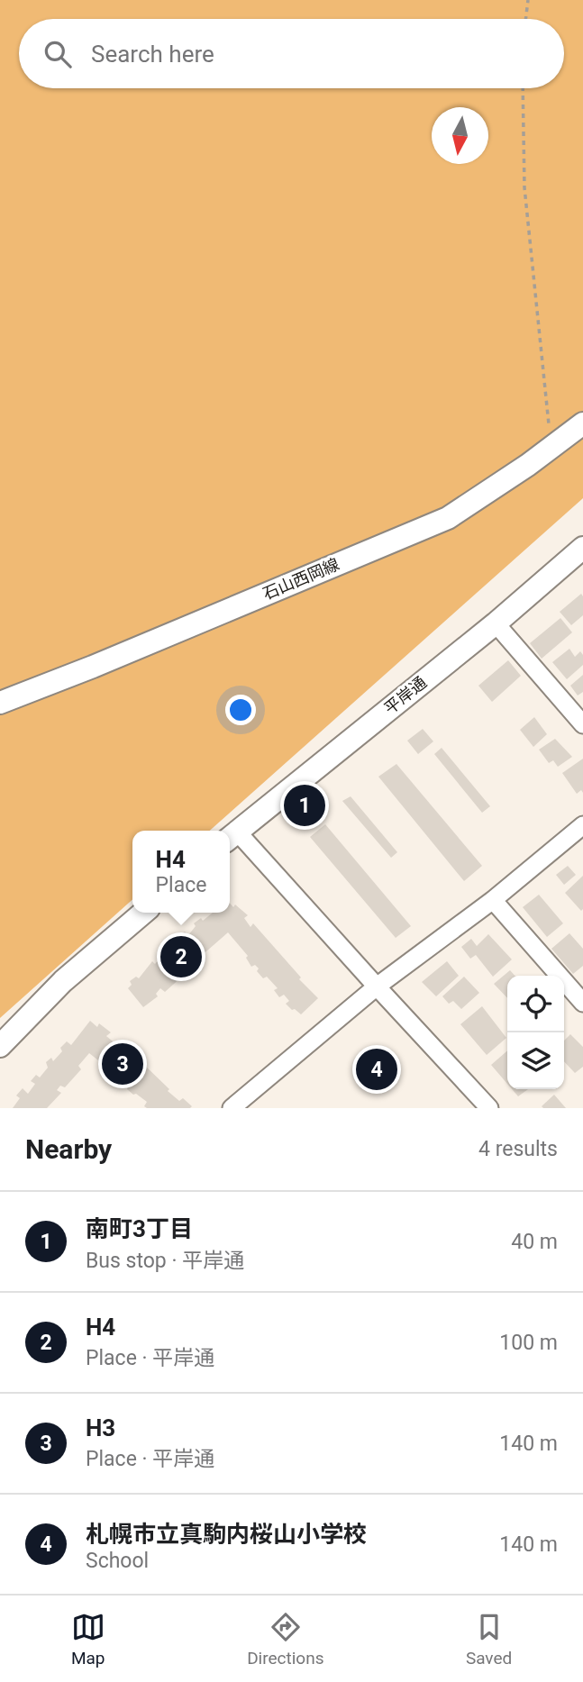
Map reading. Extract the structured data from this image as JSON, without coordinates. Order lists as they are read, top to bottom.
{
  "streets": {
    "street": ["石山西岡線", "平岸通"]
  },
  "north": "bottom",
  "page": {
    "search": "Search here",
    "pins": [
      "1",
      "2",
      "3",
      "4"
    ],
    "popup": ["H4", "Place"],
    "heading": ["Nearby", "4 results"],
    "list": [
      {
        "mark": "1",
        "name": "南町3丁目",
        "note": "Bus stop · 平岸通",
        "value": "40 m"
      },
      {
        "mark": "2",
        "name": "H4",
        "note": "Place · 平岸通",
        "value": "100 m"
      },
      {
        "mark": "3",
        "name": "H3",
        "note": "Place · 平岸通",
        "value": "140 m"
      },
      {
        "mark": "4",
        "name": "札幌市立真駒内桜山小学校",
        "note": "School",
        "value": "140 m"
      }
    ],
    "nav": ["Map", "Directions", "Saved"]
  }
}
